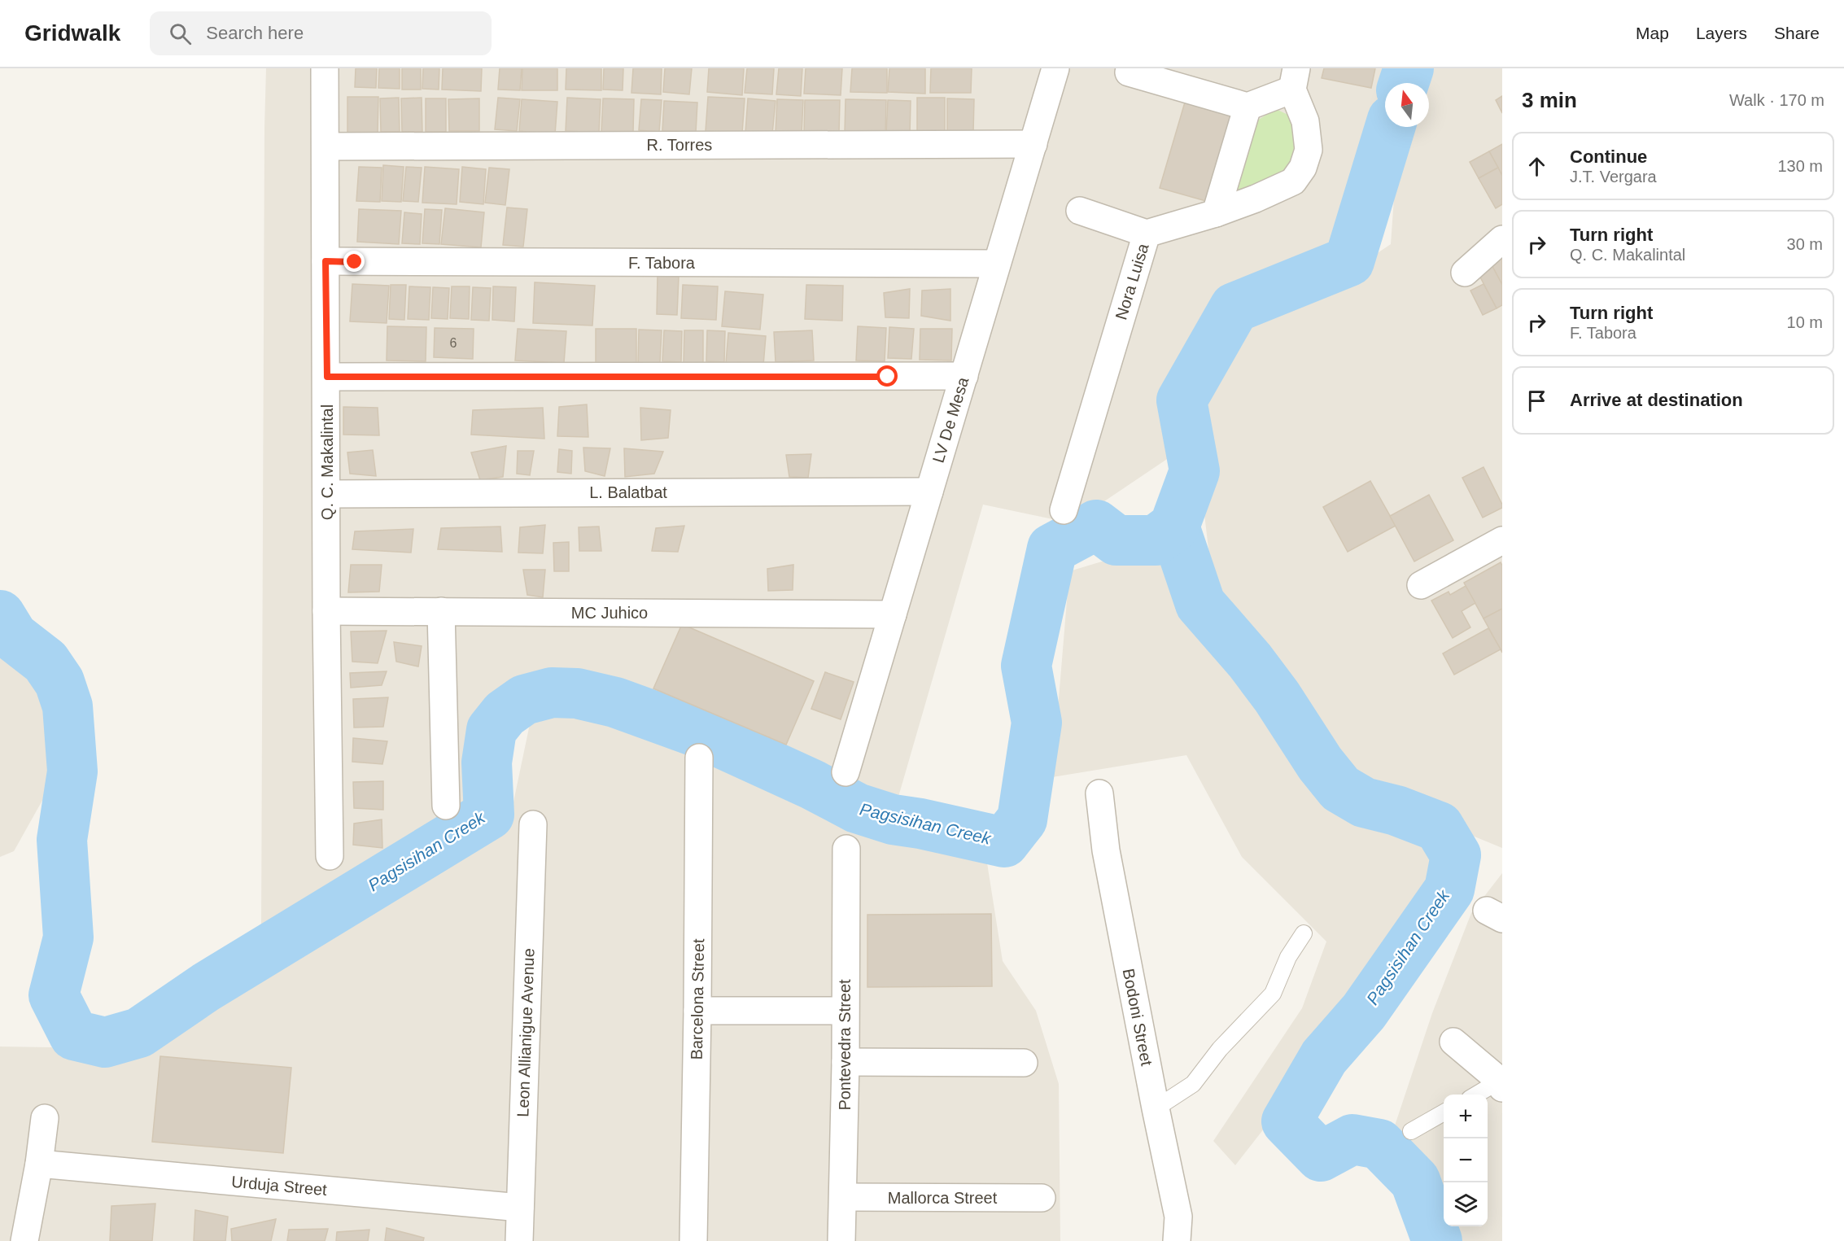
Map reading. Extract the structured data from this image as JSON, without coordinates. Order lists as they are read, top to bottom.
{
  "streets": {
    "street": [
      "R. Torres",
      "F. Tabora",
      "Nora Luisa",
      "LV De Mesa",
      "Q. C. Makalintal",
      "L. Balatbat",
      "MC Juhico",
      "Barcelona Street",
      "Bodoni Street",
      "Leon Allianigue Avenue",
      "Pontevedra Street",
      "Urduja Street",
      "Mallorca Street"
    ]
  },
  "crossings": [
    ["R. Torres", "LV De Mesa"],
    ["R. Torres", "Q. C. Makalintal"],
    ["F. Tabora", "LV De Mesa"],
    ["F. Tabora", "Q. C. Makalintal"],
    ["LV De Mesa", "L. Balatbat"],
    ["LV De Mesa", "MC Juhico"],
    ["Q. C. Makalintal", "L. Balatbat"],
    ["Q. C. Makalintal", "MC Juhico"],
    ["Leon Allianigue Avenue", "Urduja Street"],
    ["Pontevedra Street", "Mallorca Street"]
  ],
  "water": ["Pagsisihan Creek"],
  "house_numbers": ["6"],
  "north": "top",
  "page": {
    "header": "Gridwalk",
    "search": "Search here",
    "nav": ["Map", "Layers", "Share"],
    "heading": ["3 min", "Walk · 170 m"],
    "list": [
      ["Continue", "J.T. Vergara", "130 m"],
      ["Turn right", "Q. C. Makalintal", "30 m"],
      ["Turn right", "F. Tabora", "10 m"],
      "Arrive at destination"
    ],
    "map_buttons": ["+", "−"]
  }
}
